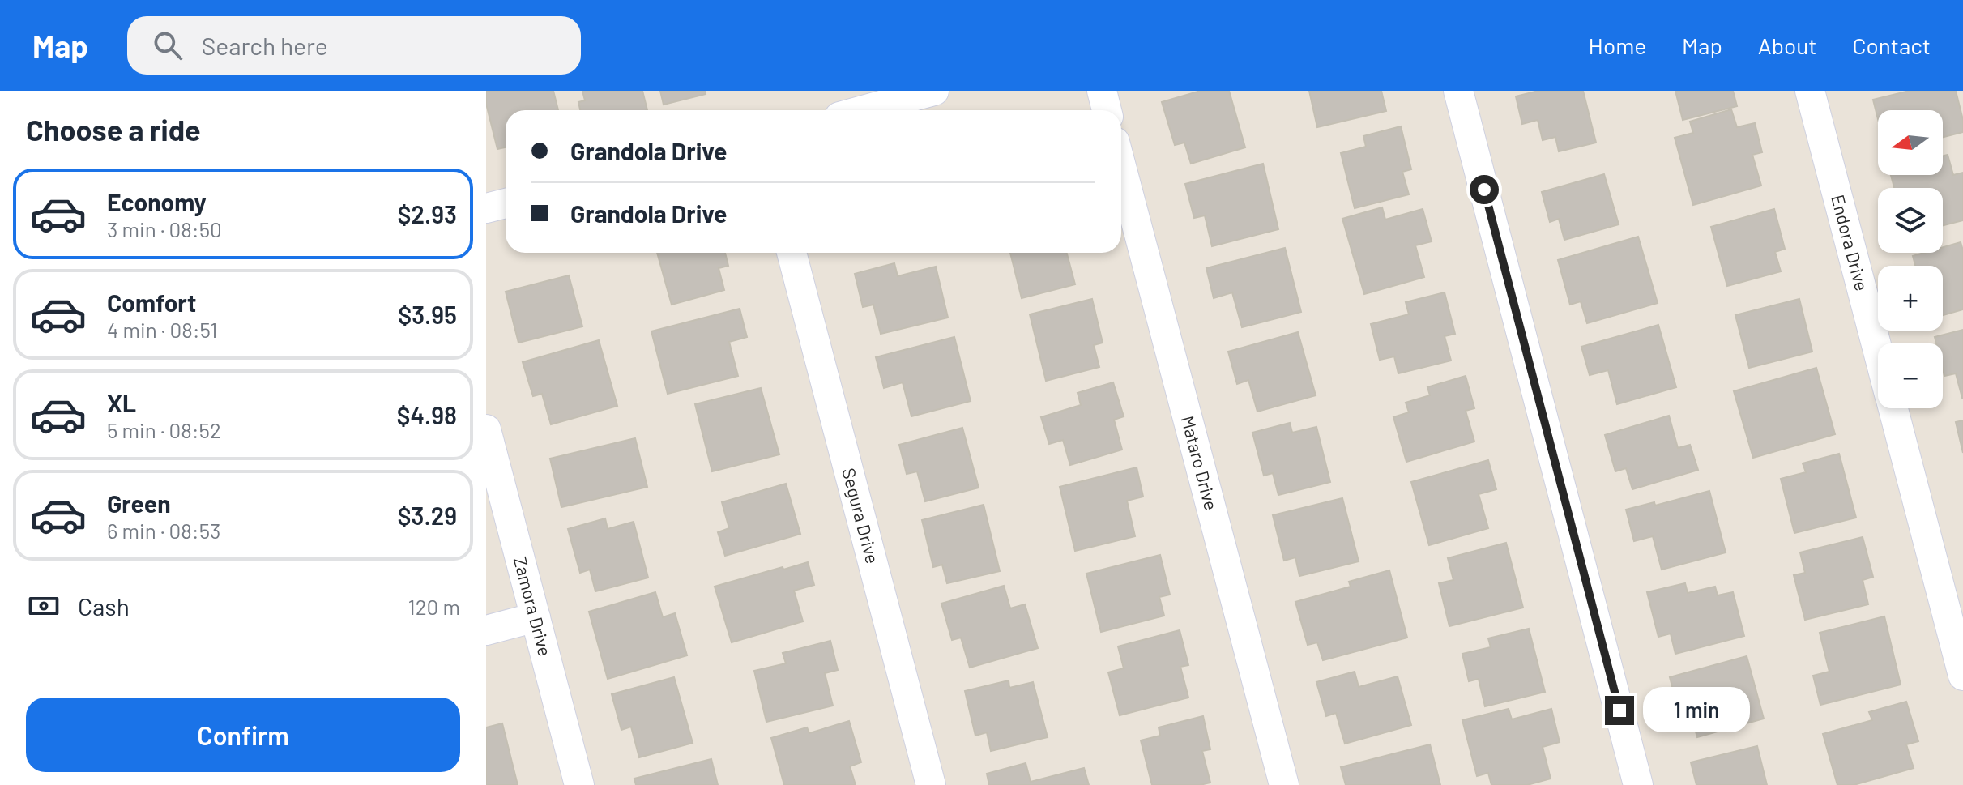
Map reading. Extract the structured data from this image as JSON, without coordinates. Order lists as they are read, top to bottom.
{
  "streets": {
    "street": [
      "Endora Drive",
      "Mataro Drive",
      "Segura Drive",
      "Zamora Drive"
    ]
  },
  "north": "left",
  "page": {
    "header": "Map",
    "search": "Search here",
    "nav": [
      "Home",
      "Map",
      "About",
      "Contact"
    ],
    "heading": "Choose a ride",
    "map_buttons": ["+", "−"],
    "banner": ["Grandola Drive", "Grandola Drive"],
    "list": [
      {
        "name": "Economy",
        "note": "3 min · 08:50",
        "value": "$2.93"
      },
      {
        "name": "Comfort",
        "note": "4 min · 08:51",
        "value": "$3.95"
      },
      {
        "name": "XL",
        "note": "5 min · 08:52",
        "value": "$4.98"
      },
      {
        "name": "Green",
        "note": "6 min · 08:53",
        "value": "$3.29"
      }
    ],
    "pay": ["Cash", "120 m"],
    "buttons": "Confirm",
    "bubble": "1 min"
  }
}
